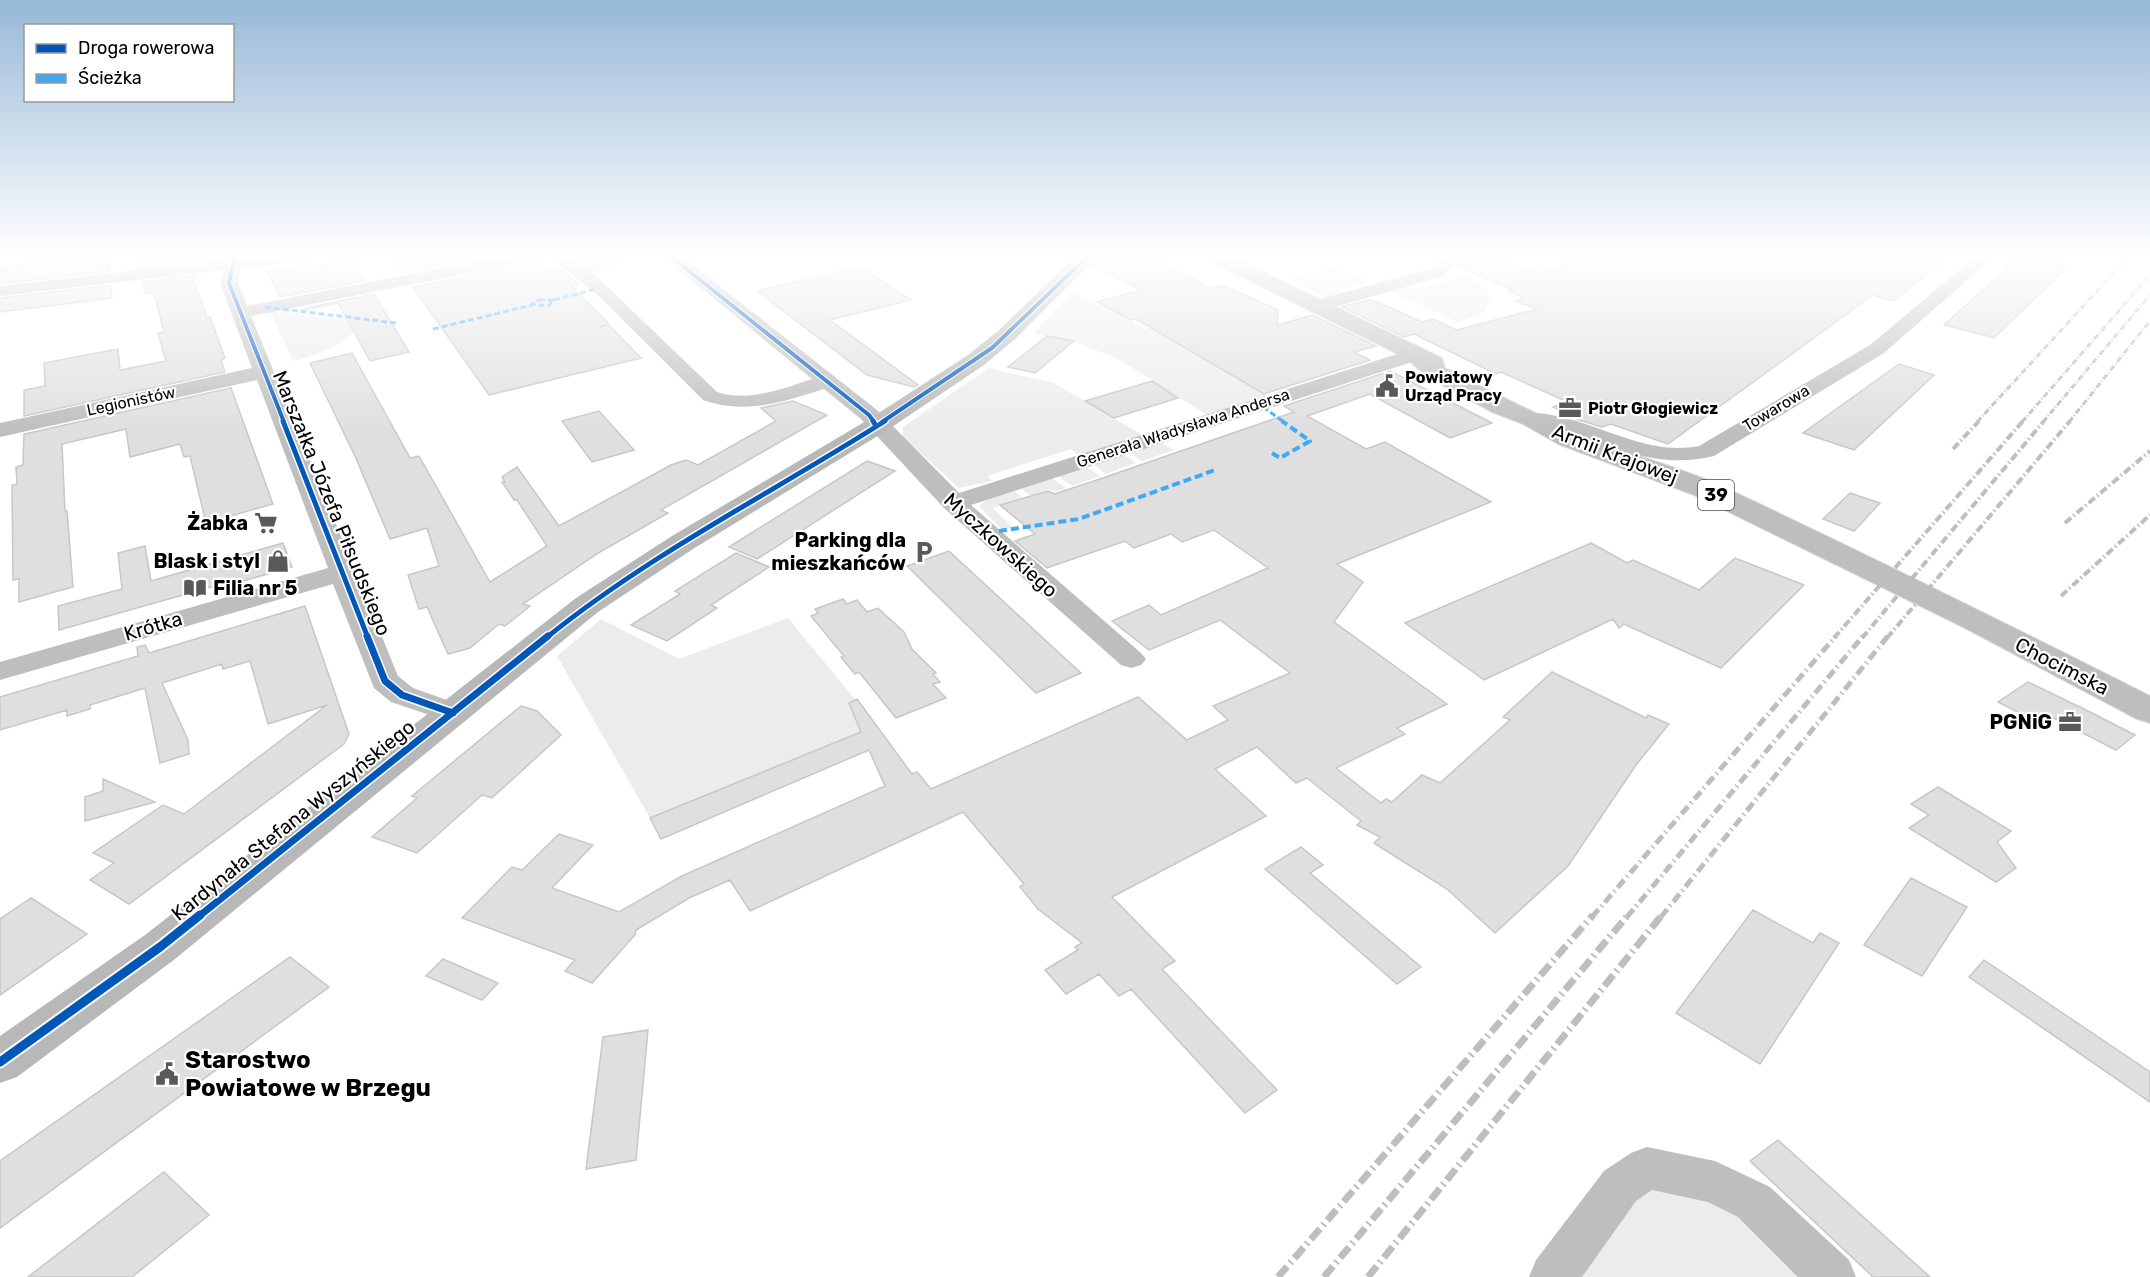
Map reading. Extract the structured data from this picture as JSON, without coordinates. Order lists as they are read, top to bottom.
{
  "streets": {
    "main road": ["Armii Krajowej", "39", "Chocimska"],
    "street": [
      "Legionistów",
      "Towarowa",
      "Generała Władysława Andersa",
      "Marszałka Józefa Piłsudskiego",
      "Myczkowskiego",
      "Krótka",
      "Kardynała Stefana Wyszyńskiego"
    ]
  },
  "crossings": [
    ["Legionistów", "Marszałka Józefa Piłsudskiego"],
    ["Towarowa", "Armii Krajowej"],
    ["Generała Władysława Andersa", "Armii Krajowej"],
    ["Generała Władysława Andersa", "Myczkowskiego"],
    ["Armii Krajowej", "Chocimska"],
    ["Marszałka Józefa Piłsudskiego", "Krótka"],
    ["Marszałka Józefa Piłsudskiego", "Kardynała Stefana Wyszyńskiego"],
    ["Myczkowskiego", "Kardynała Stefana Wyszyńskiego"]
  ],
  "places": {
    "public building": ["Powiatowy Urząd Pracy", "Starostwo Powiatowe w Brzegu"],
    "office": ["Piotr Głogiewicz", "PGNiG"],
    "supermarket": ["Żabka"],
    "parking": ["Parking dla mieszkańców"],
    "shop": ["Blask i styl"],
    "library": ["Filia nr 5"]
  },
  "legend": ["Droga rowerowa", "Ścieżka"]
}
